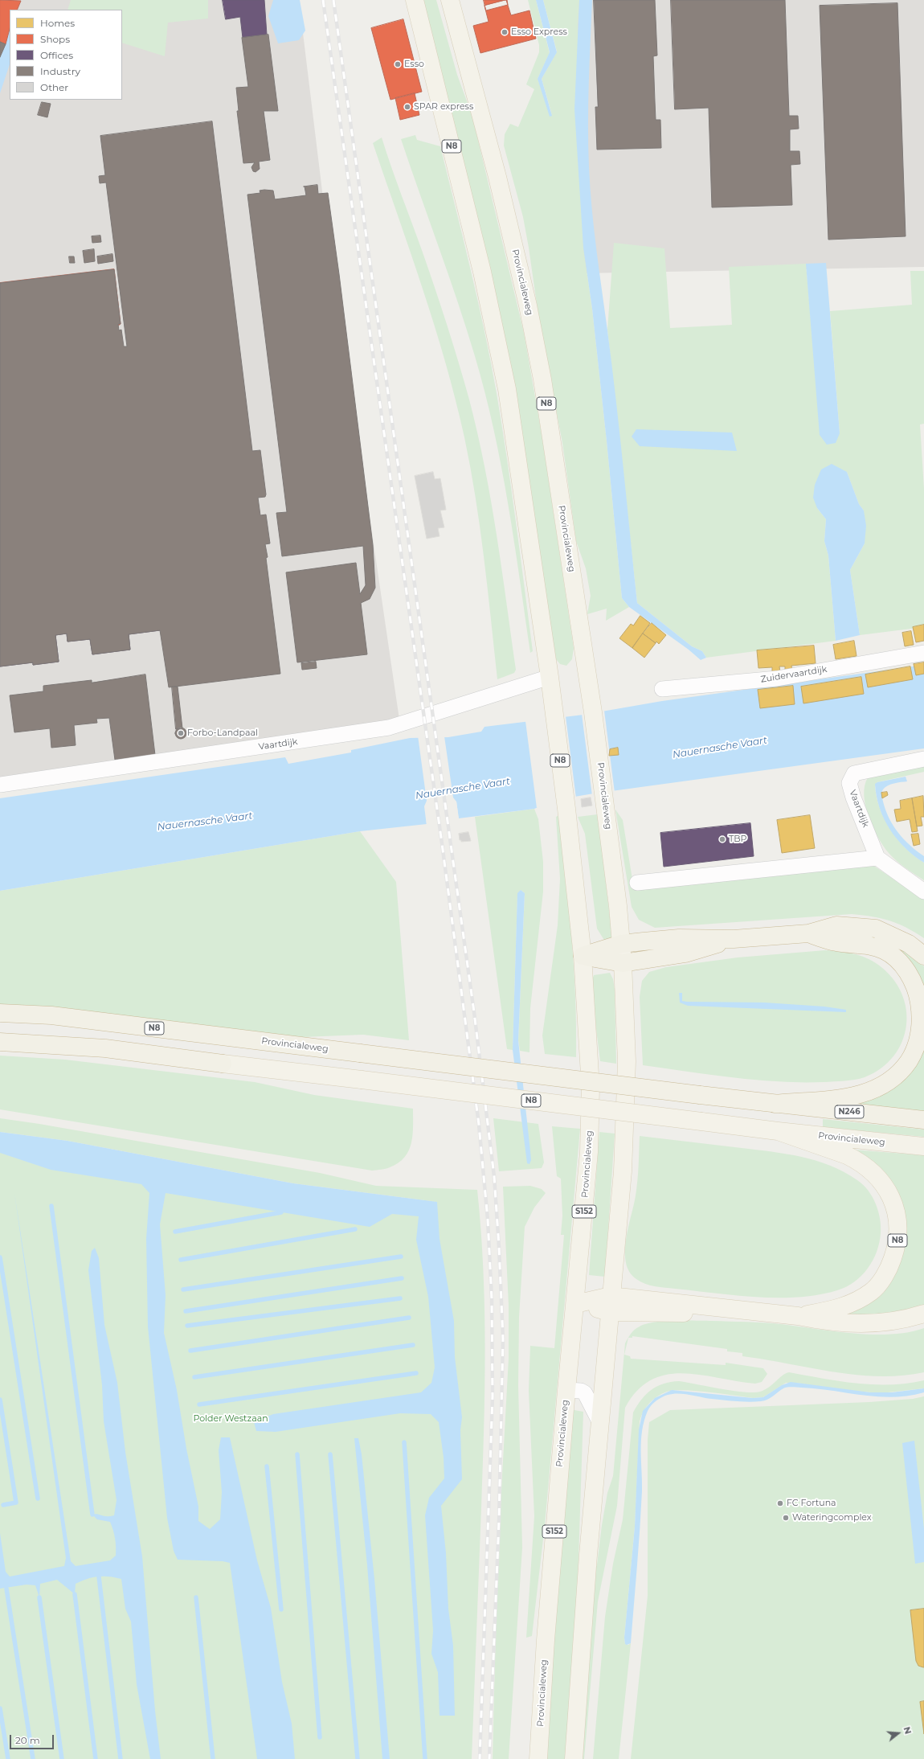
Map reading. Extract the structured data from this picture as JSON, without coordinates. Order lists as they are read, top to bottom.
{
  "streets": {
    "highway": ["N8", "Provincialeweg", "N246"],
    "main road": ["S152"],
    "street": ["Zuidervaartdijk", "Vaartdijk"]
  },
  "crossings": [
    ["N8", "Provincialeweg"],
    ["Provincialeweg", "Vaartdijk"]
  ],
  "water": ["Nauernasche Vaart"],
  "parks": ["Polder Westzaan"],
  "places": [
    "Esso Express",
    "Esso",
    "SPAR express",
    "Forbo-Landpaal",
    "TBP",
    "FC Fortuna",
    "Wateringcomplex"
  ],
  "legend": [
    "Homes",
    "Shops",
    "Offices",
    "Industry",
    "Other"
  ],
  "scale_bar": "20 m",
  "north": "right"
}
